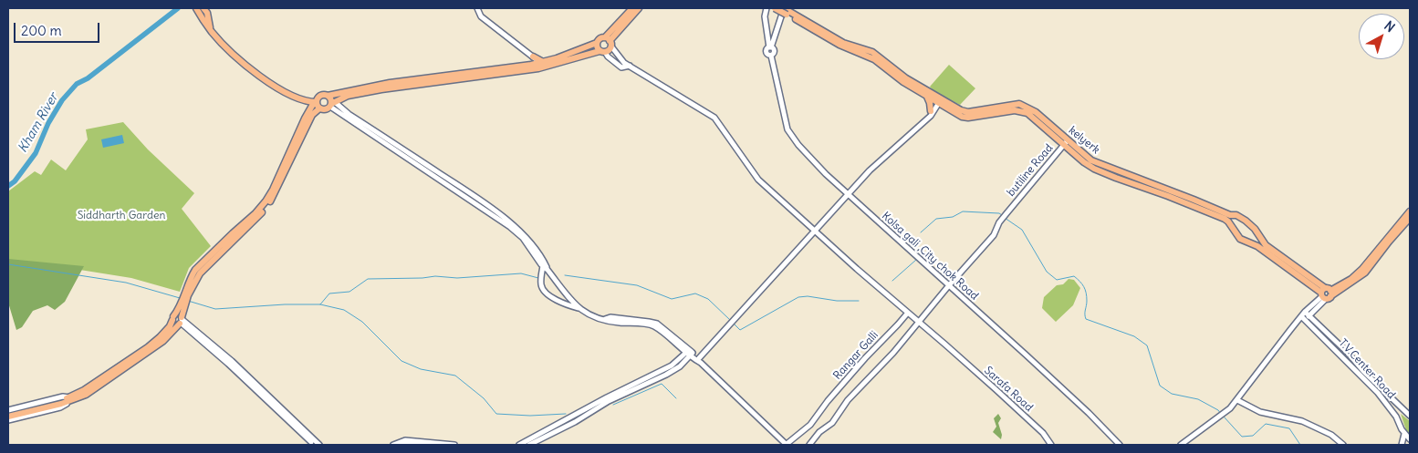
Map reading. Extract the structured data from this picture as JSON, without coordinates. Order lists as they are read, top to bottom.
{
  "streets": {
    "main road": ["kelyerk"],
    "street": [
      "butiline Road",
      "Kolsa gali ,City chok Road",
      "Rangar Galli",
      "T.V.Center Road",
      "Sarafa Road"
    ]
  },
  "crossings": [
    ["kelyerk", "butiline Road"],
    ["butiline Road", "Kolsa gali ,City chok Road"],
    ["butiline Road", "Sarafa Road"],
    ["Rangar Galli", "Sarafa Road"]
  ],
  "water": ["Kham River"],
  "parks": ["Siddharth Garden"],
  "scale_bar": "200 m",
  "north": "top right"
}
